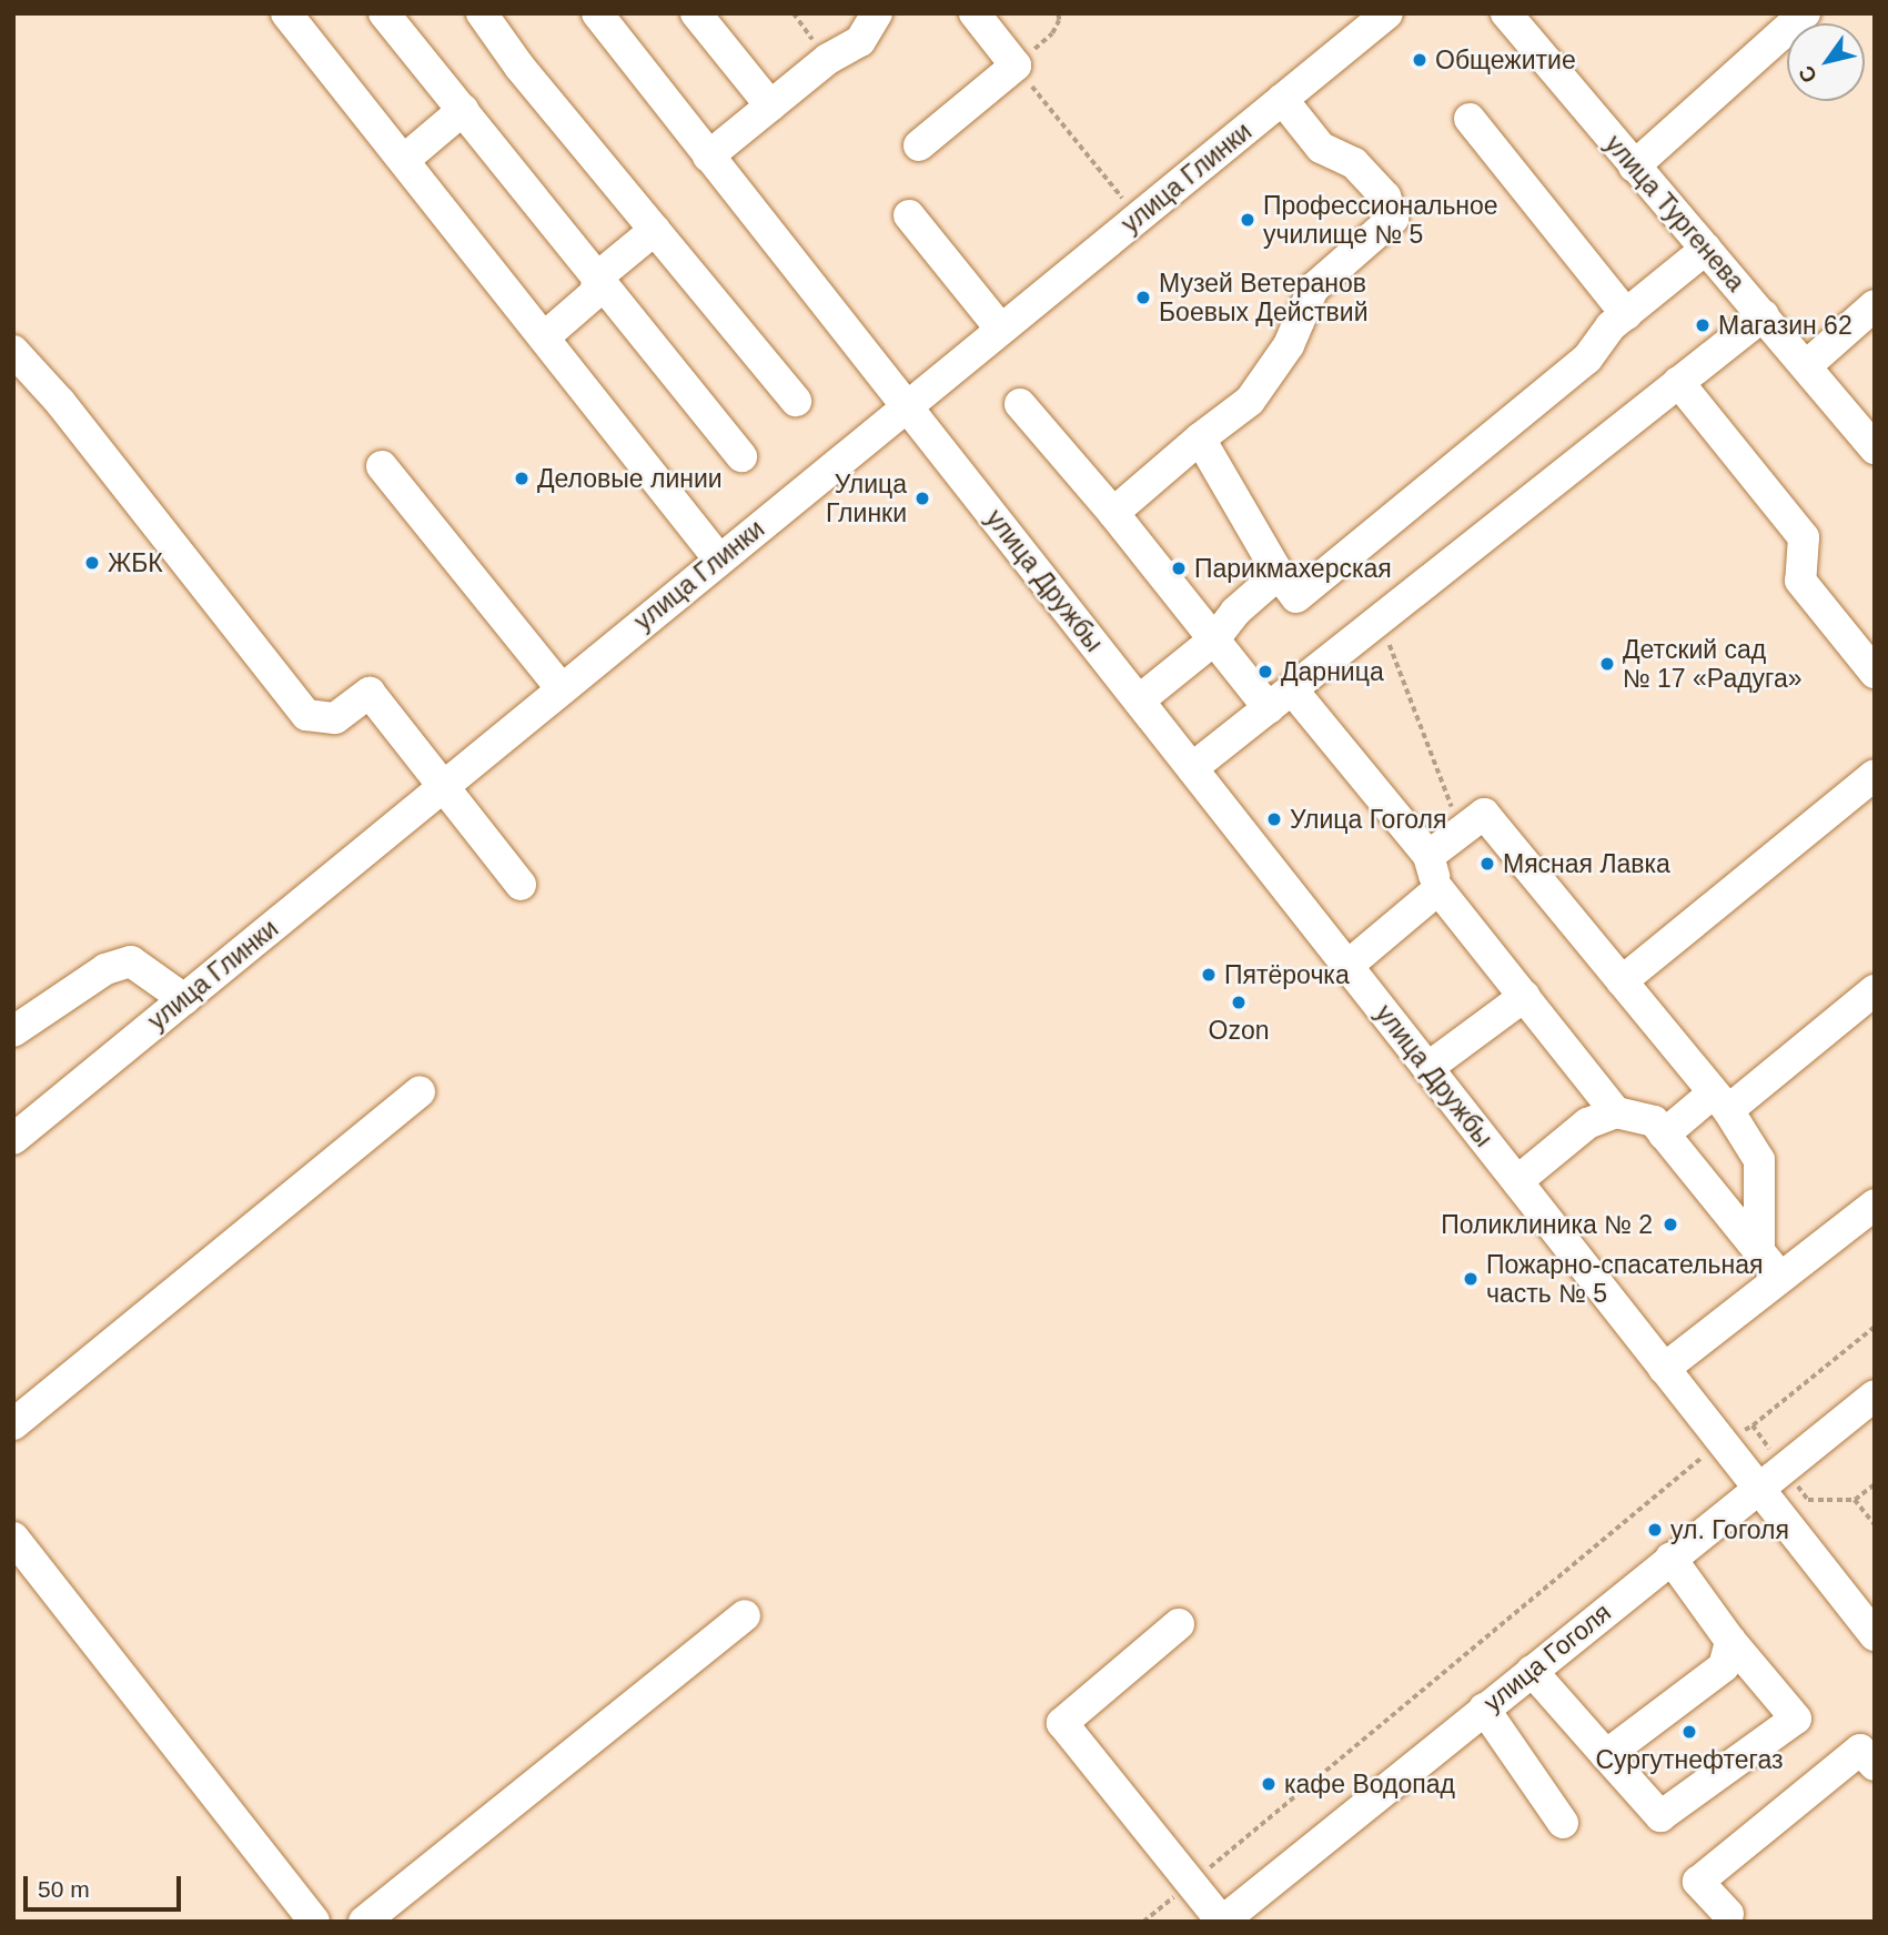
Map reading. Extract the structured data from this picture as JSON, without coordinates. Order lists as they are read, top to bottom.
{
  "streets": {
    "street": [
      "улица Глинки",
      "улица Тургенева",
      "улица Дружбы",
      "улица Гоголя"
    ]
  },
  "crossings": [
    ["улица Глинки", "улица Дружбы"],
    ["улица Дружбы", "улица Гоголя"]
  ],
  "places": [
    "Общежитие",
    "Профессиональное училище № 5",
    "Музей Ветеранов Боевых Действий",
    "Магазин 62",
    "Деловые линии",
    "Улица Глинки",
    "ЖБК",
    "Парикмахерская",
    "Детский сад № 17 «Радуга»",
    "Дарница",
    "Улица Гоголя",
    "Мясная Лавка",
    "Пятёрочка",
    "Ozon",
    "Поликлиника № 2",
    "Пожарно-спасательная часть № 5",
    "ул. Гоголя",
    "Сургутнефтегаз",
    "кафе Водопад"
  ],
  "scale_bar": "50 m",
  "north": "bottom left"
}
